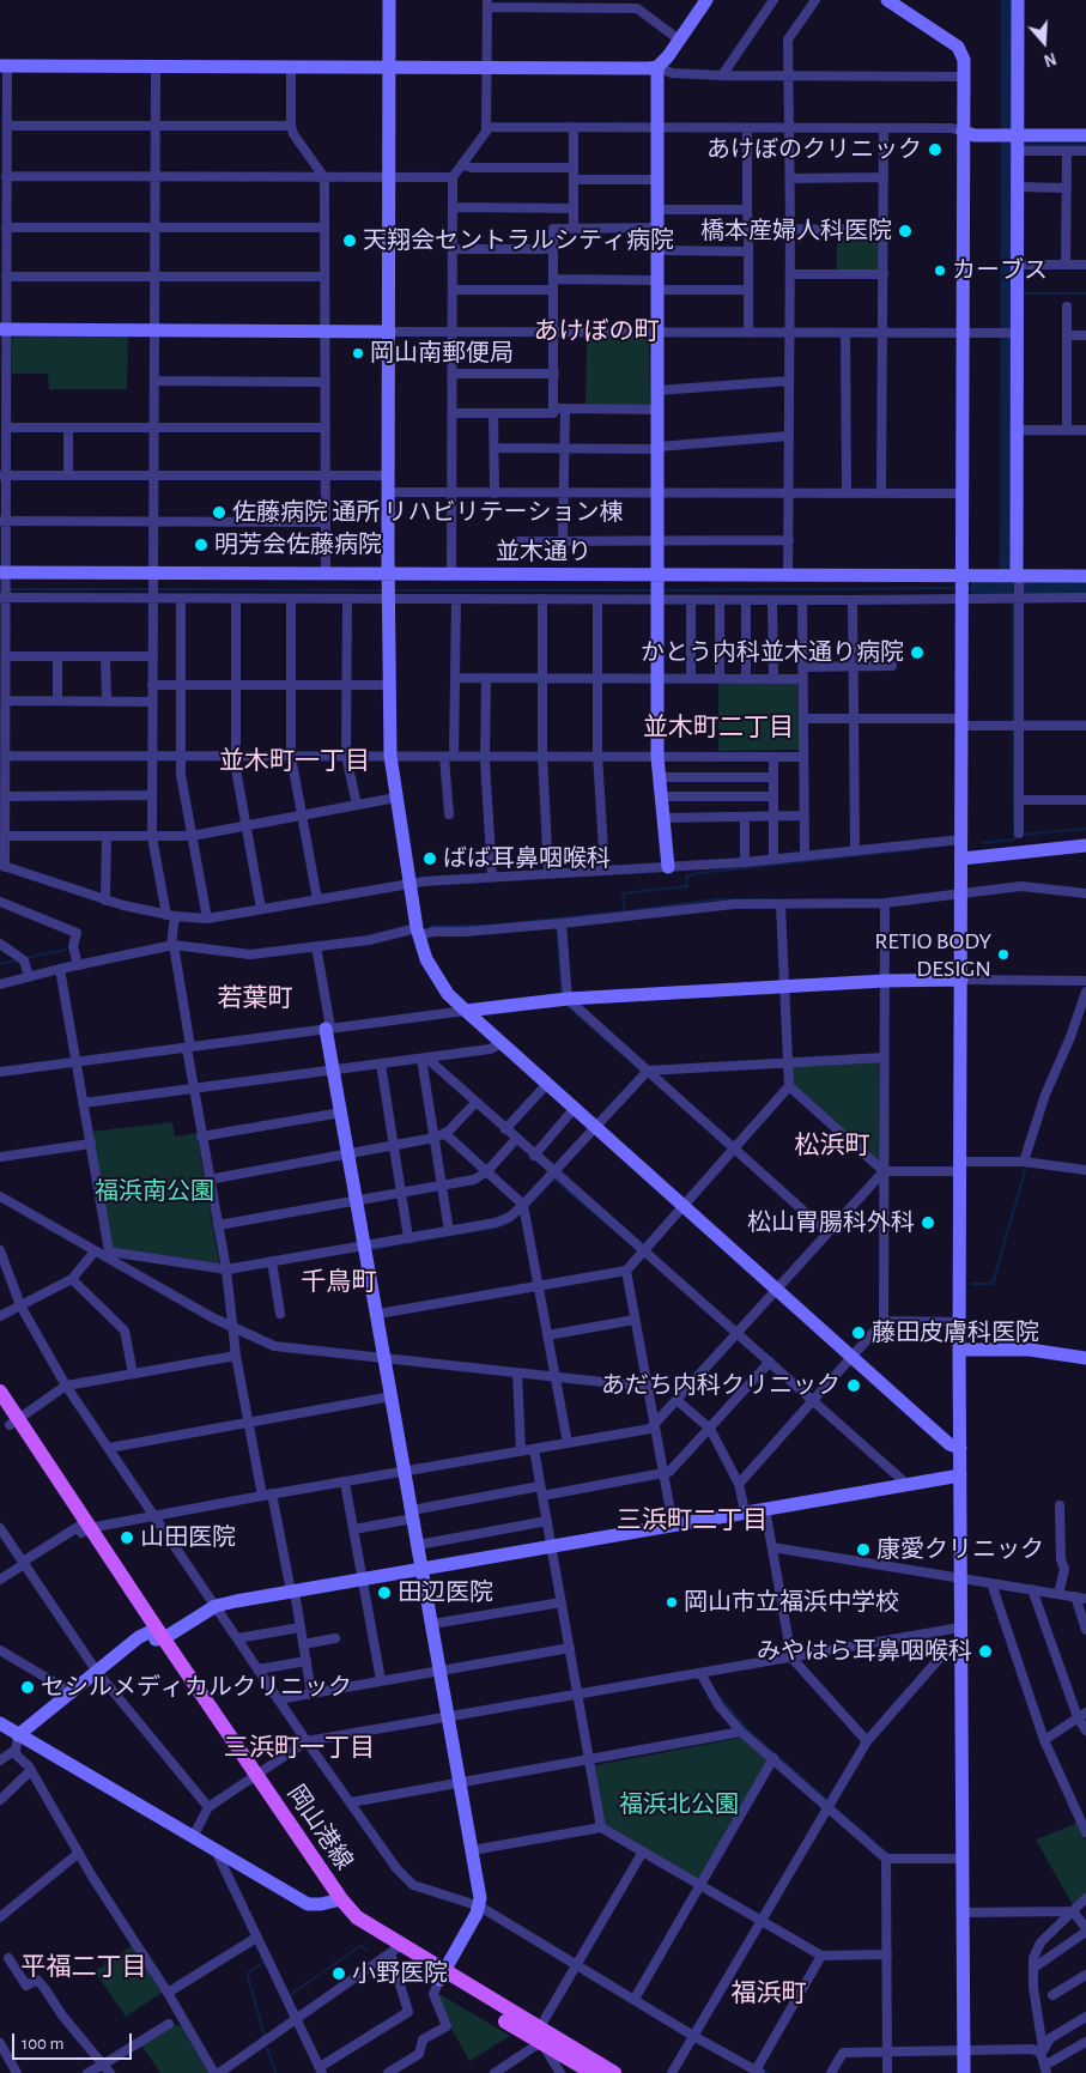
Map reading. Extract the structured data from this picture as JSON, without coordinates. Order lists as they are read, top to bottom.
{
  "streets": {
    "main road": ["岡山港線"],
    "street": ["並木通り"]
  },
  "districts": [
    "あけぼの町",
    "並木町二丁目",
    "並木町一丁目",
    "若葉町",
    "松浜町",
    "千鳥町",
    "三浜町二丁目",
    "三浜町一丁目",
    "平福二丁目",
    "福浜町"
  ],
  "parks": ["福浜南公園", "福浜北公園"],
  "places": [
    "あけぼのクリニック",
    "橋本産婦人科医院",
    "天翔会セントラルシティ病院",
    "カーブス",
    "岡山南郵便局",
    "佐藤病院 通所 リハビリテーション棟",
    "明芳会佐藤病院",
    "かとう内科並木通り病院",
    "ばば耳鼻咽喉科",
    "RETIO BODY DESIGN",
    "松山胃腸科外科",
    "藤田皮膚科医院",
    "あだち内科クリニック",
    "山田医院",
    "康愛クリニック",
    "田辺医院",
    "岡山市立福浜中学校",
    "みやはら耳鼻咽喉科",
    "セシルメディカルクリニック",
    "小野医院"
  ],
  "scale_bar": "100 m",
  "north": "bottom"
}
